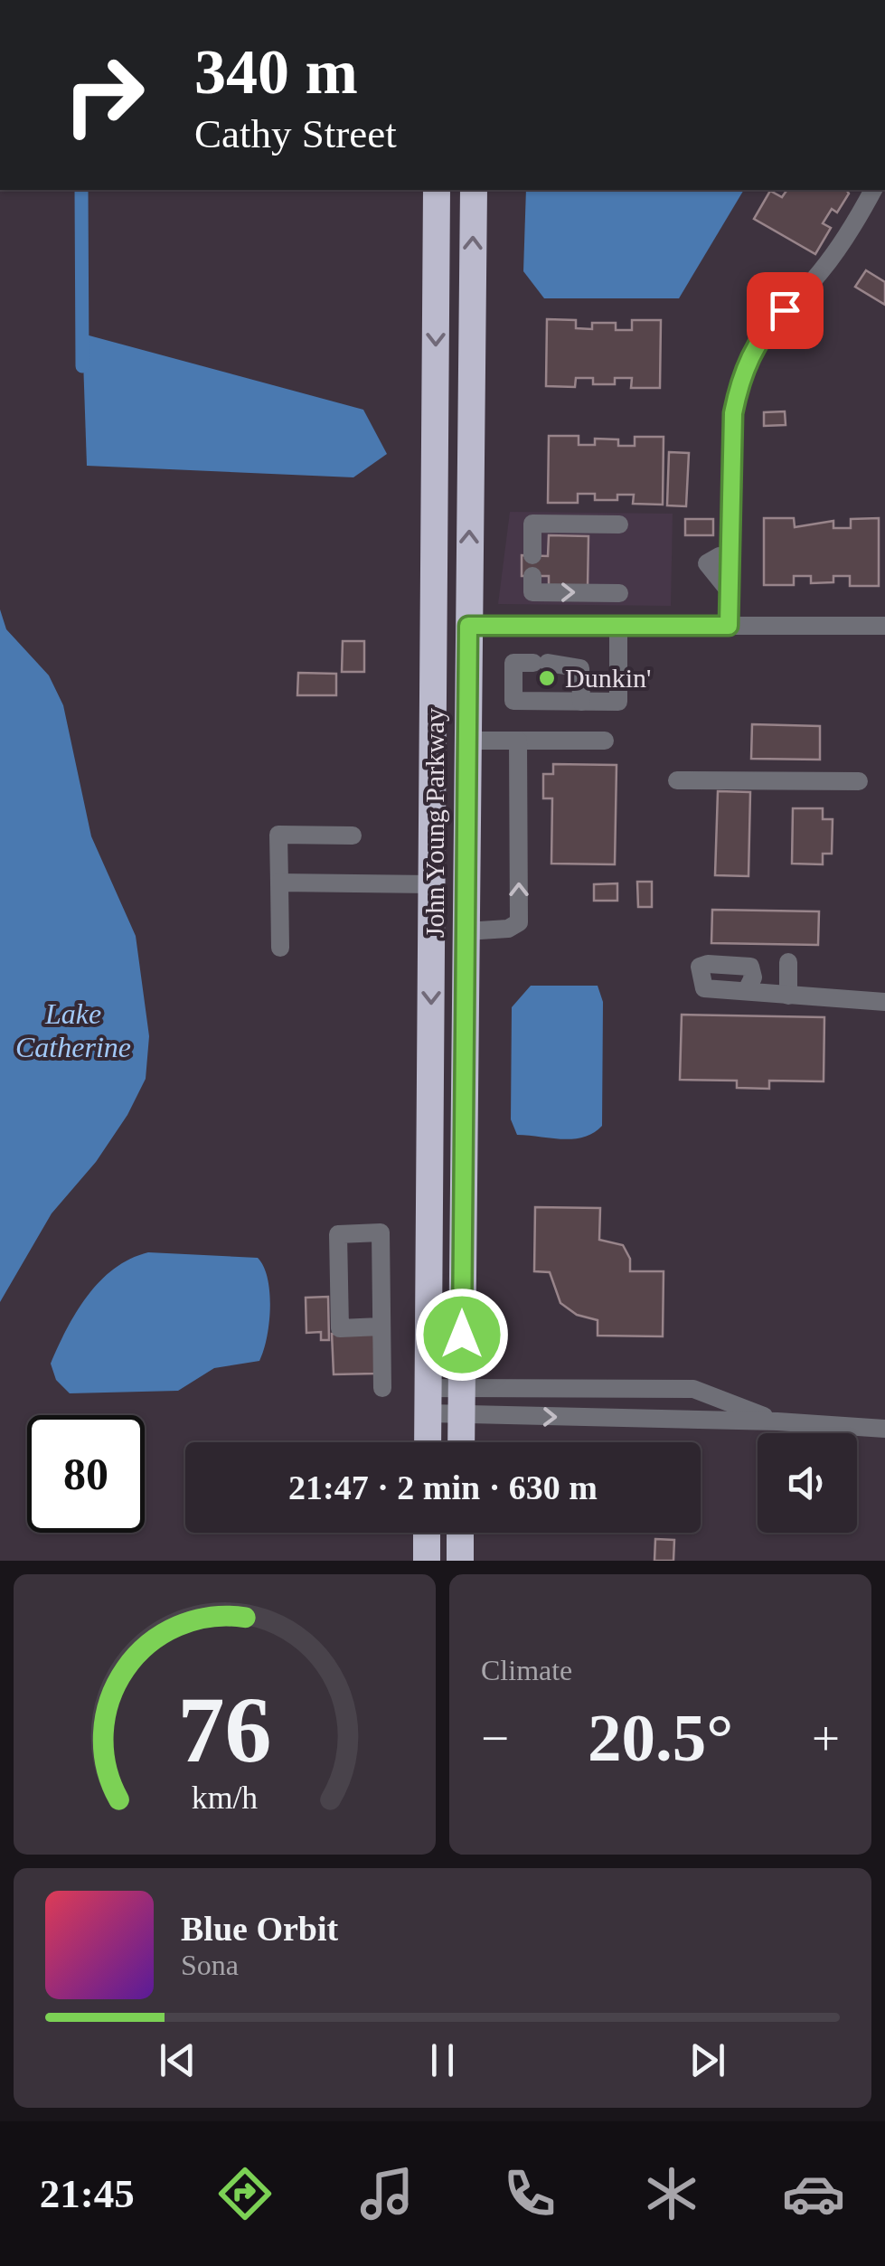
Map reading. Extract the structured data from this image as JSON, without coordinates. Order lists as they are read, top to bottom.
{
  "streets": {
    "highway": ["John Young Parkway"]
  },
  "water": ["Lake Catherine"],
  "places": ["Dunkin'"],
  "page": {
    "turn": ["340 m", "Cathy Street"],
    "limit": "80",
    "trip": "21:47 · 2 min · 630 m",
    "tile": "Climate",
    "heat": ["−", "20.5°", "+"],
    "song": ["Blue Orbit", "Sona"],
    "tabs": "21:45",
    "gauge": ["76", "km/h"]
  }
}
